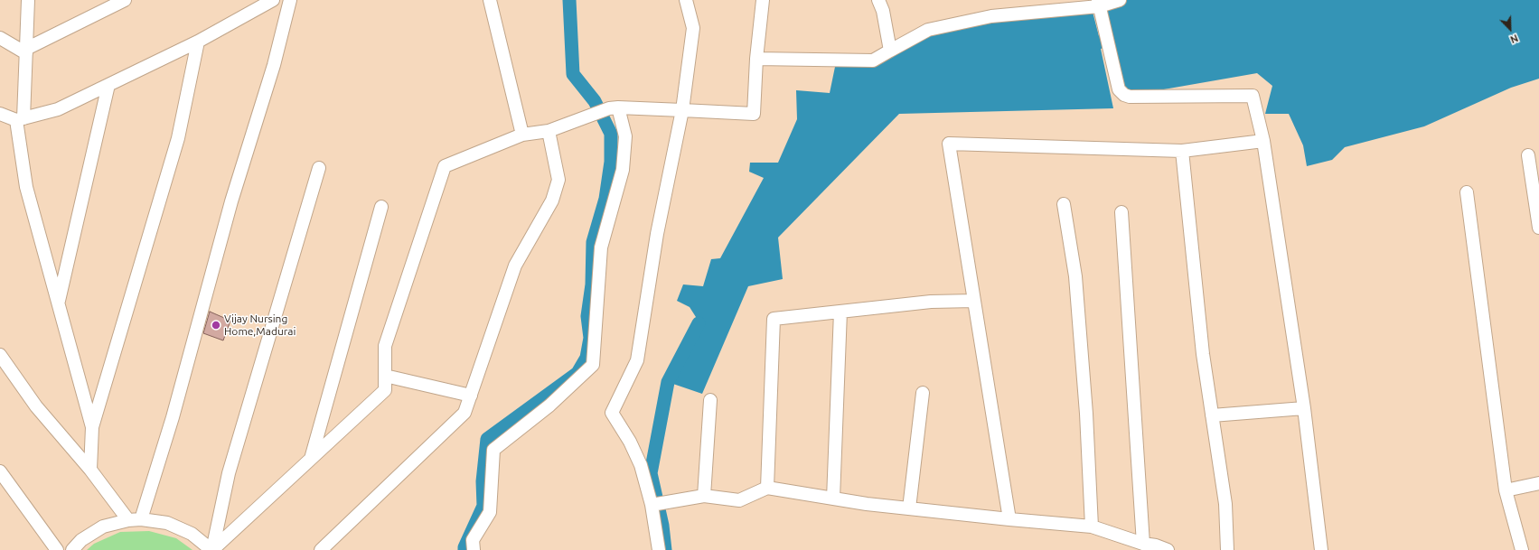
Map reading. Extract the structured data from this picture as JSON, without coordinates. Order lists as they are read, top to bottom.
{
  "places": ["Vijay Nursing Home,Madurai"],
  "north": "bottom right"
}
